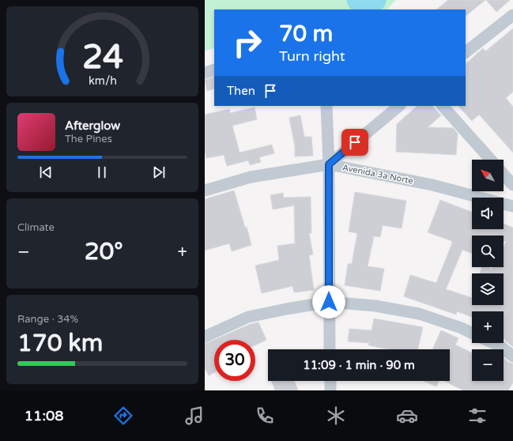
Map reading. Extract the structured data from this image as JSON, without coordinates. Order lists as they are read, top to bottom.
{
  "streets": {
    "street": ["Avenida 3a Norte"]
  },
  "north": "top left",
  "page": {
    "turn": ["70 m", "Turn right"],
    "then": "Then",
    "song": ["Afterglow", "The Pines"],
    "map_buttons": ["+", "−"],
    "tile": [
      "Climate",
      ["Range · 34%", "170 km"]
    ],
    "heat": ["−", "20°", "+"],
    "limit": "30",
    "trip": "11:09 · 1 min · 90 m",
    "tabs": "11:08",
    "gauge": ["24", "km/h"]
  }
}
